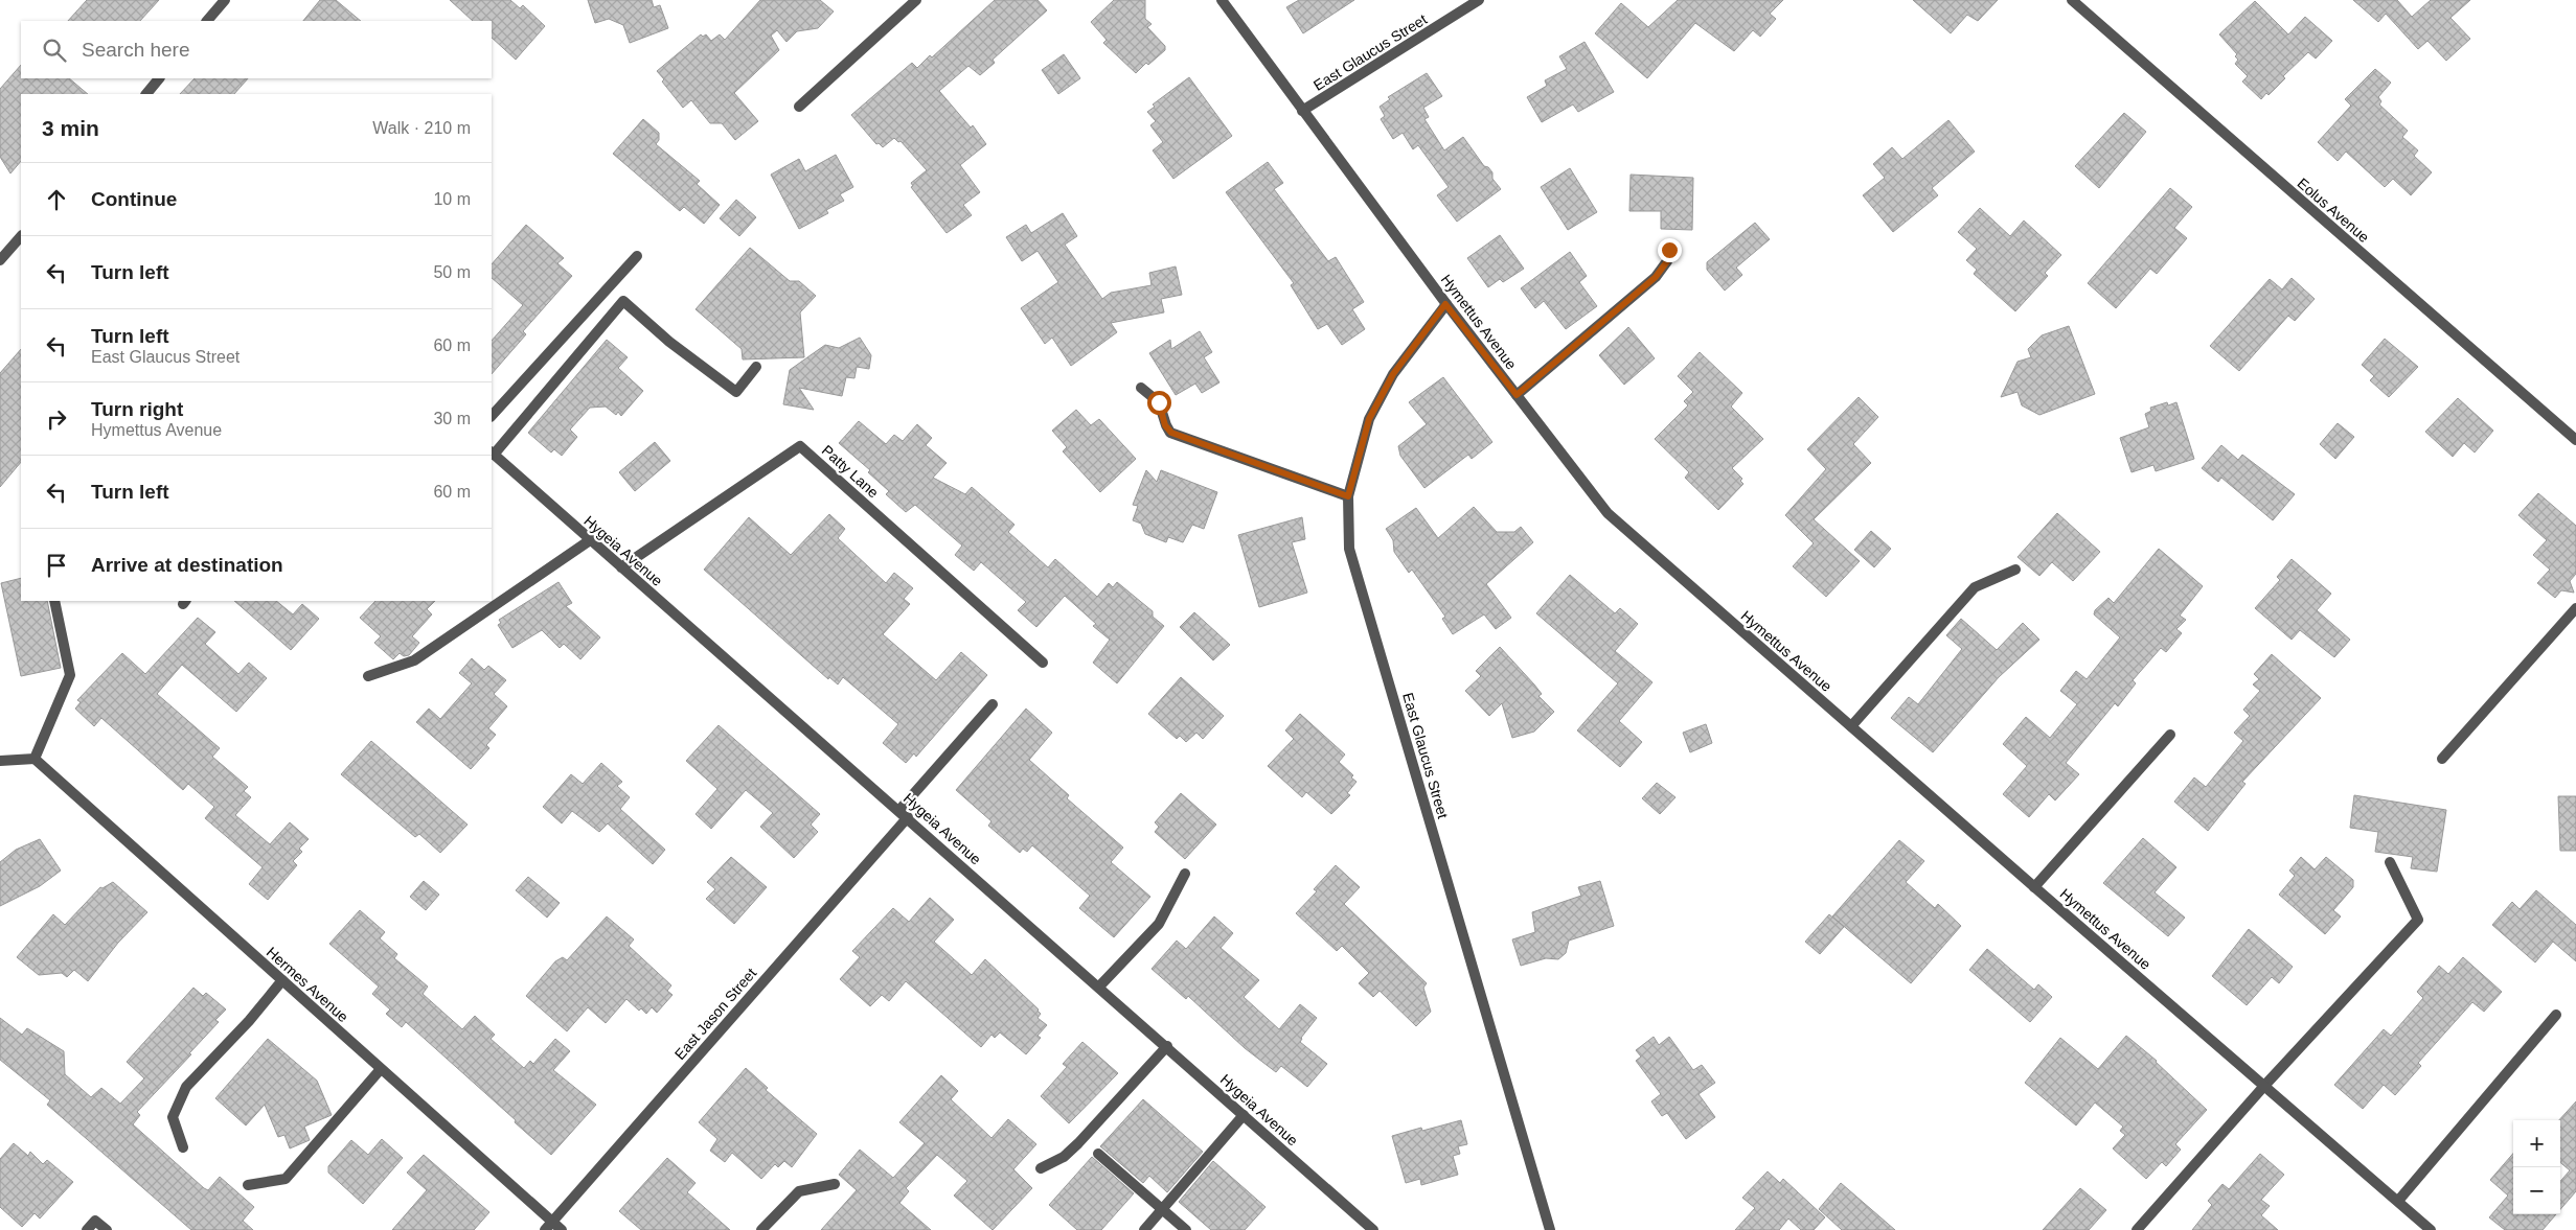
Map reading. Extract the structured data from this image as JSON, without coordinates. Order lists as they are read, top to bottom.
{
  "streets": {
    "street": [
      "East Glaucus Street",
      "Eolus Avenue",
      "Hymettus Avenue",
      "Patty Lane",
      "Hygeia Avenue",
      "Hermes Avenue",
      "East Jason Street"
    ]
  },
  "crossings": [
    ["East Glaucus Street", "Hymettus Avenue"],
    ["Patty Lane", "Hygeia Avenue"],
    ["Hygeia Avenue", "East Jason Street"],
    ["Hermes Avenue", "East Jason Street"]
  ],
  "page": {
    "search": "Search here",
    "heading": ["3 min", "Walk · 210 m"],
    "list": [
      ["Continue", "10 m"],
      ["Turn left", "50 m"],
      ["Turn left", "East Glaucus Street", "60 m"],
      ["Turn right", "Hymettus Avenue", "30 m"],
      ["Turn left", "60 m"],
      "Arrive at destination"
    ],
    "map_buttons": ["+", "−"]
  }
}
